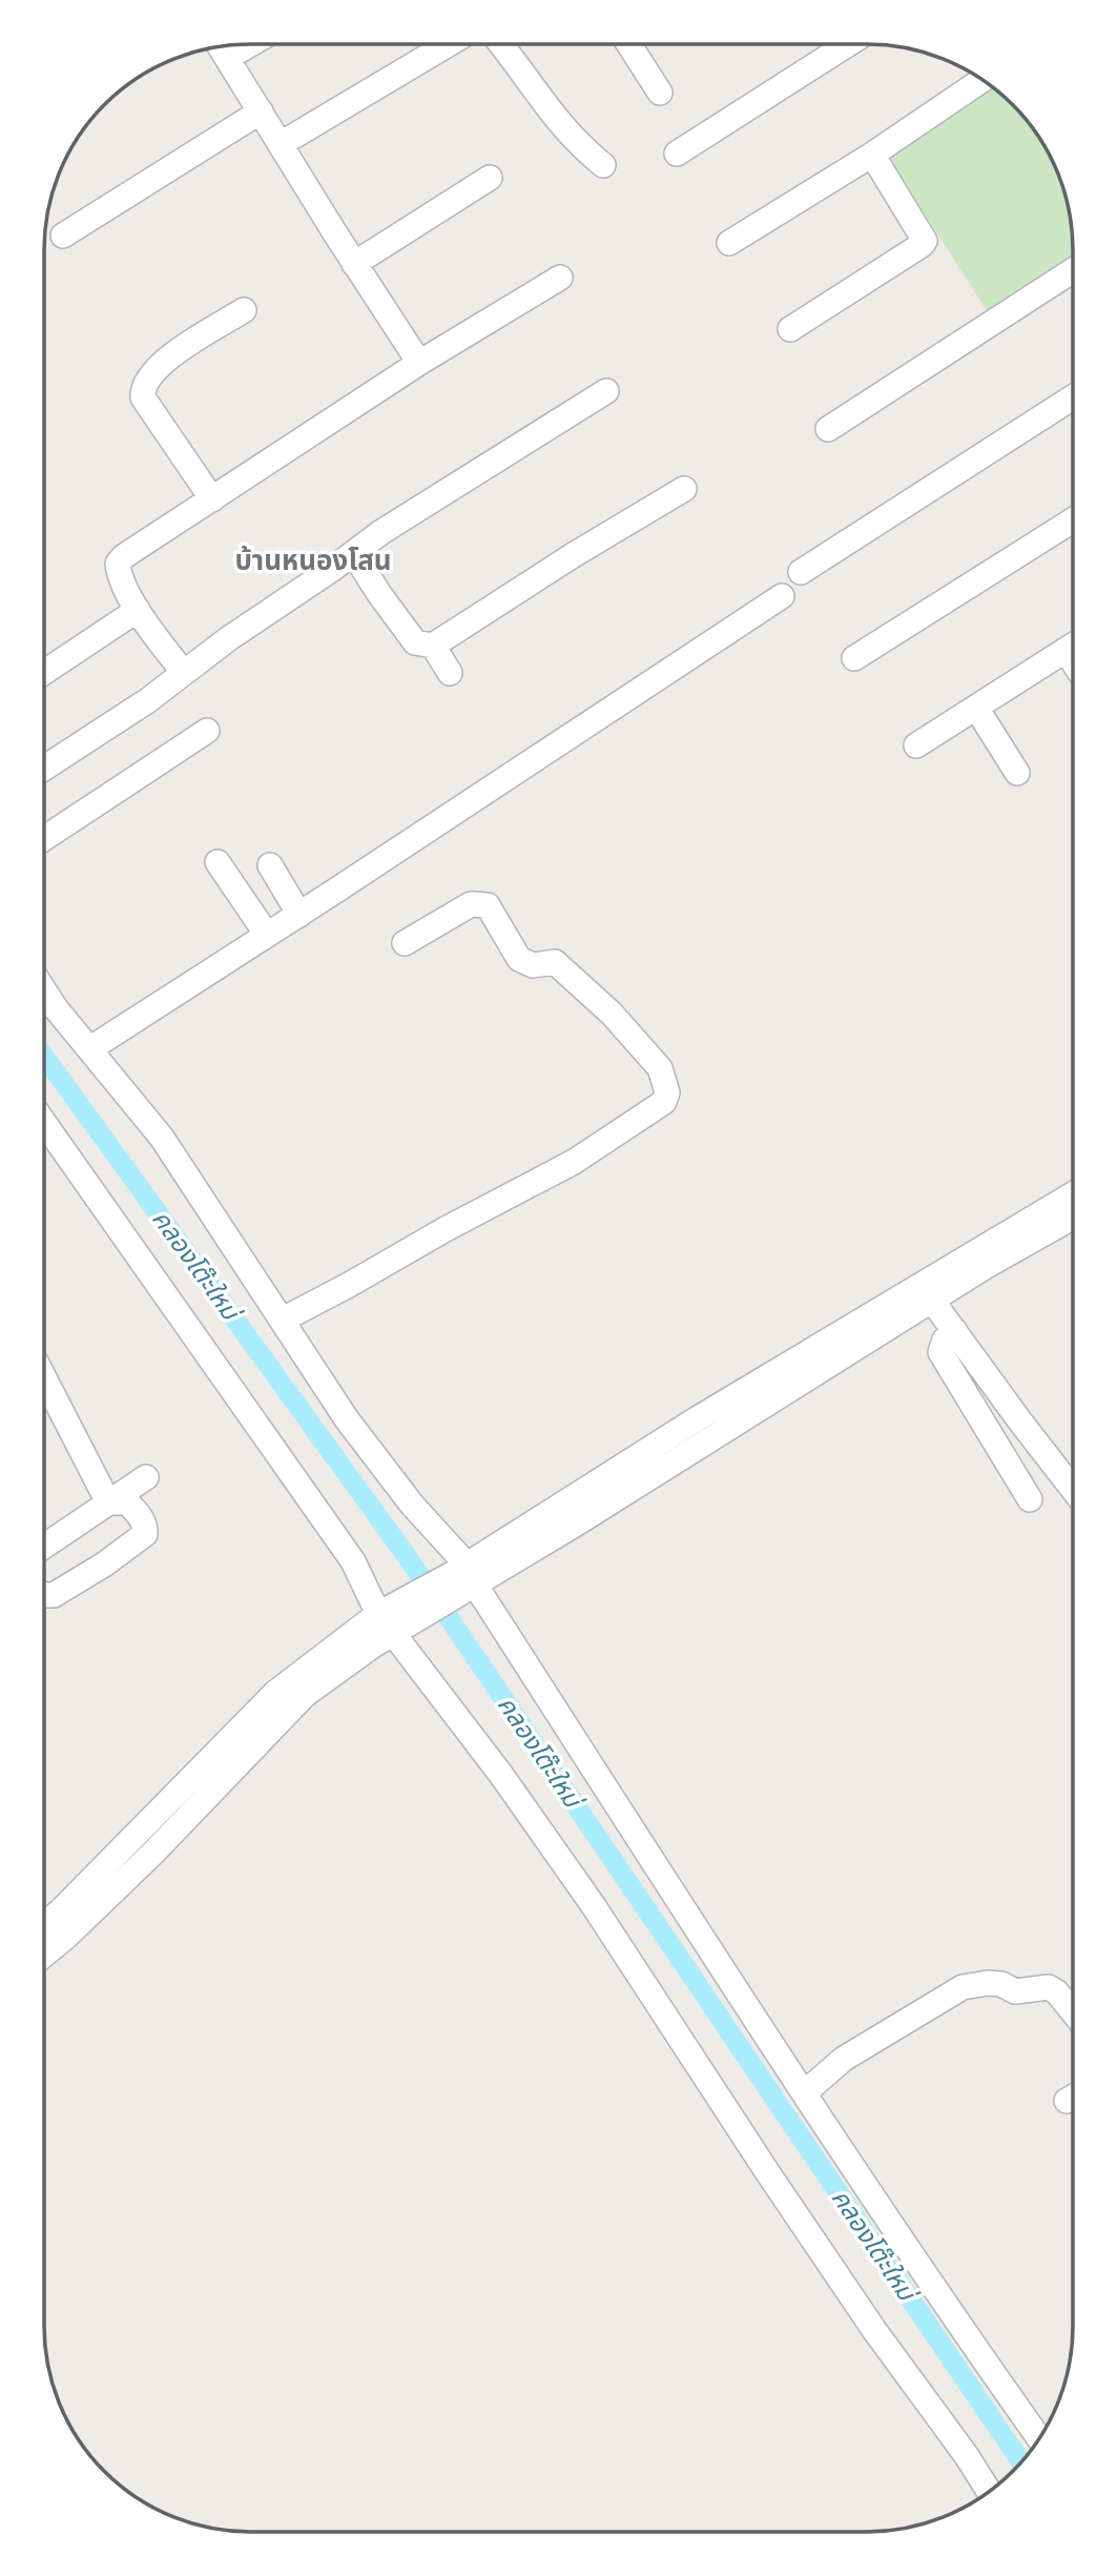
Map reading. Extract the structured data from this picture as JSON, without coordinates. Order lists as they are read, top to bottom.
{
  "districts": ["บ้านหนองโสน"],
  "water": ["คลองโต๊ะใหม่"]
}
